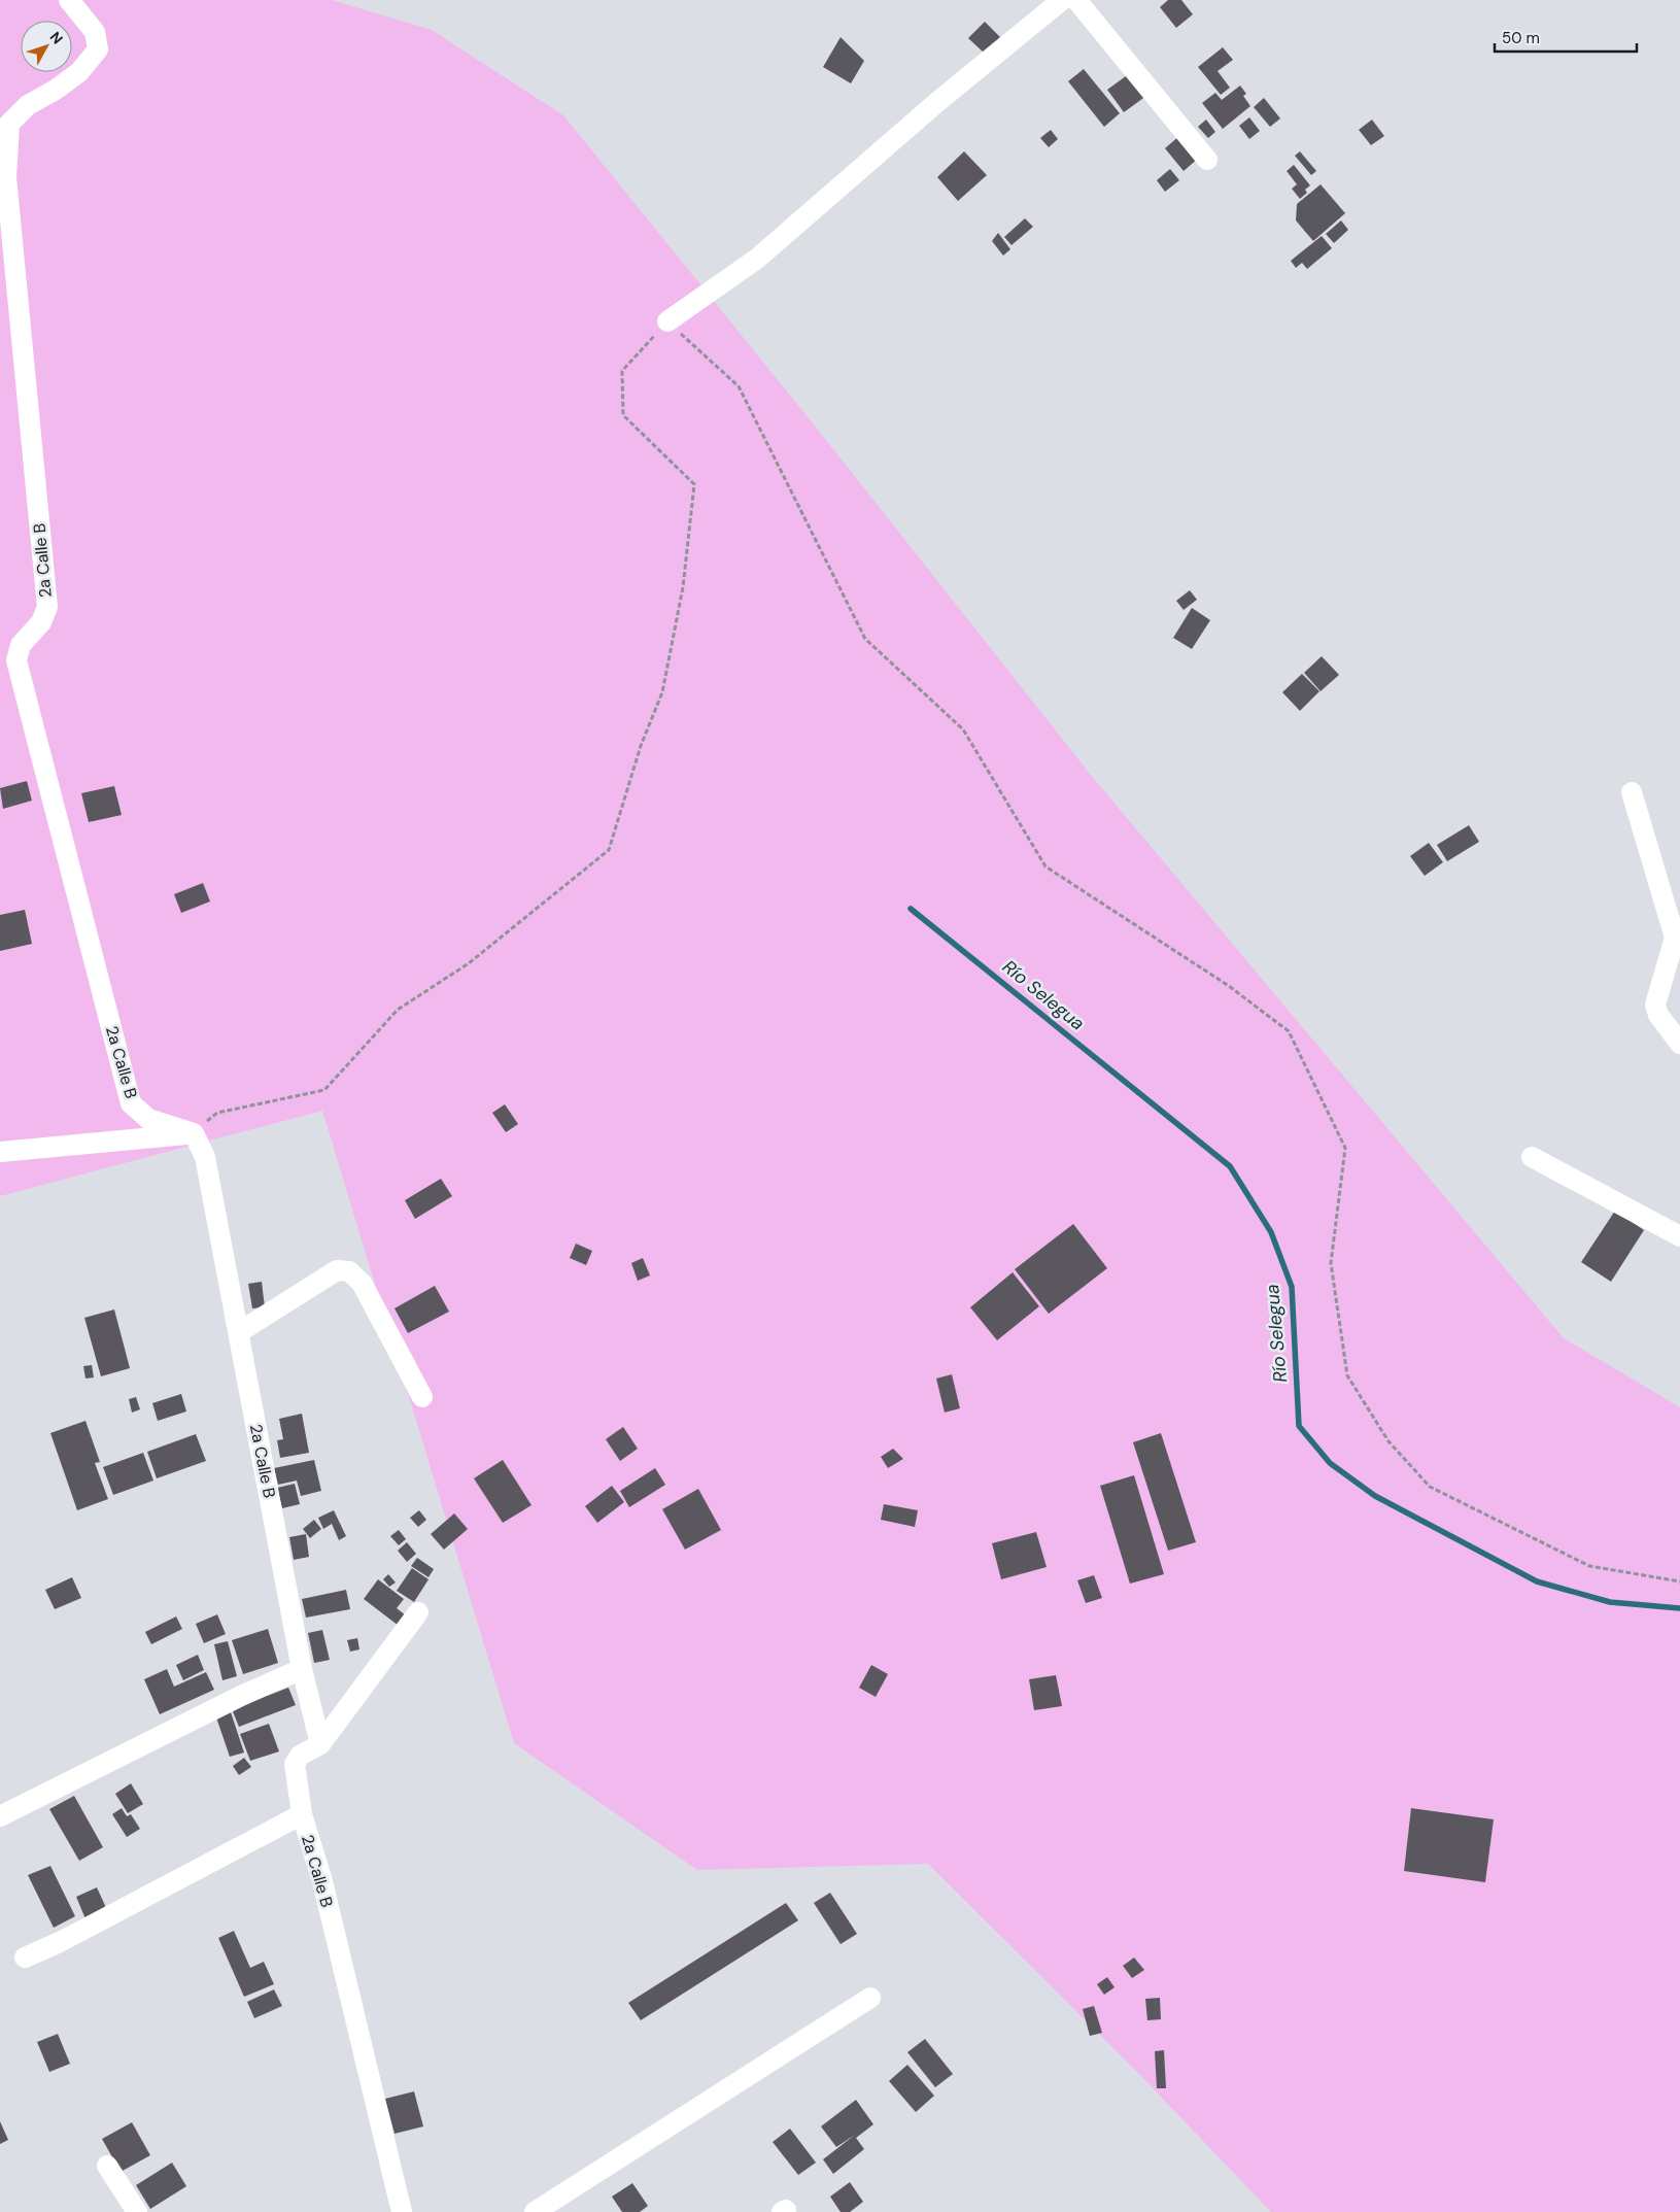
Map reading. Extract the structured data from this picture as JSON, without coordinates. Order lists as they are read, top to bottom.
{
  "streets": {
    "street": ["2a Calle B"]
  },
  "water": ["Río Selegua"],
  "scale_bar": "50 m",
  "north": "top right"
}
